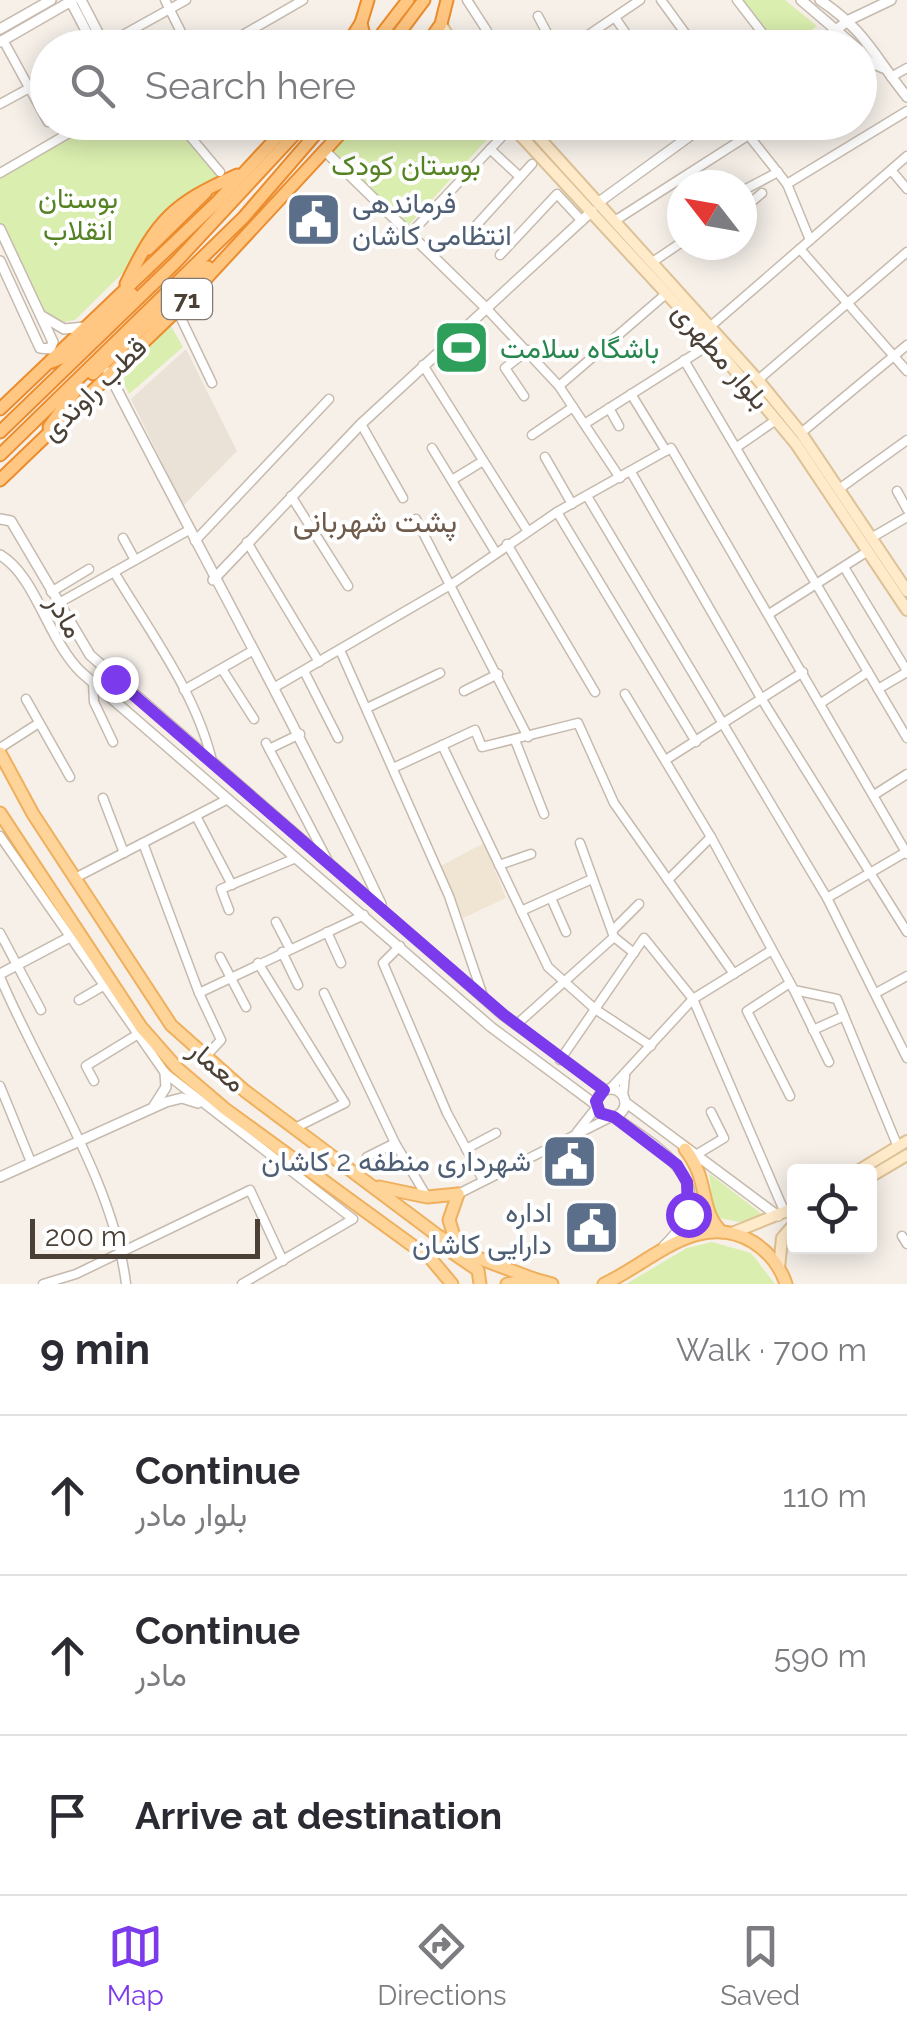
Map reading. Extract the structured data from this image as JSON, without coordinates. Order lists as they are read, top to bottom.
{
  "streets": {
    "highway": ["71", "قطب راوندی"],
    "main road": ["بلوار مطهری", "معمار"],
    "street": ["مادر"]
  },
  "districts": ["پشت شهربانی"],
  "parks": ["بوستان کودک", "بوستان انقلاب"],
  "places": {
    "public building": ["فرماندهی انتظامی کاشان", "شهرداری منطفه 2 کاشان", "اداره دارایی کاشان"],
    "sports": ["باشگاه سلامت"]
  },
  "scale_bar": "200 m",
  "north": "top left",
  "page": {
    "search": "Search here",
    "scale": "200 m",
    "heading": ["9 min", "Walk · 700 m"],
    "list": [
      ["Continue", "بلوار مادر", "110 m"],
      ["Continue", "مادر", "590 m"],
      "Arrive at destination"
    ],
    "nav": ["Map", "Directions", "Saved"]
  }
}
